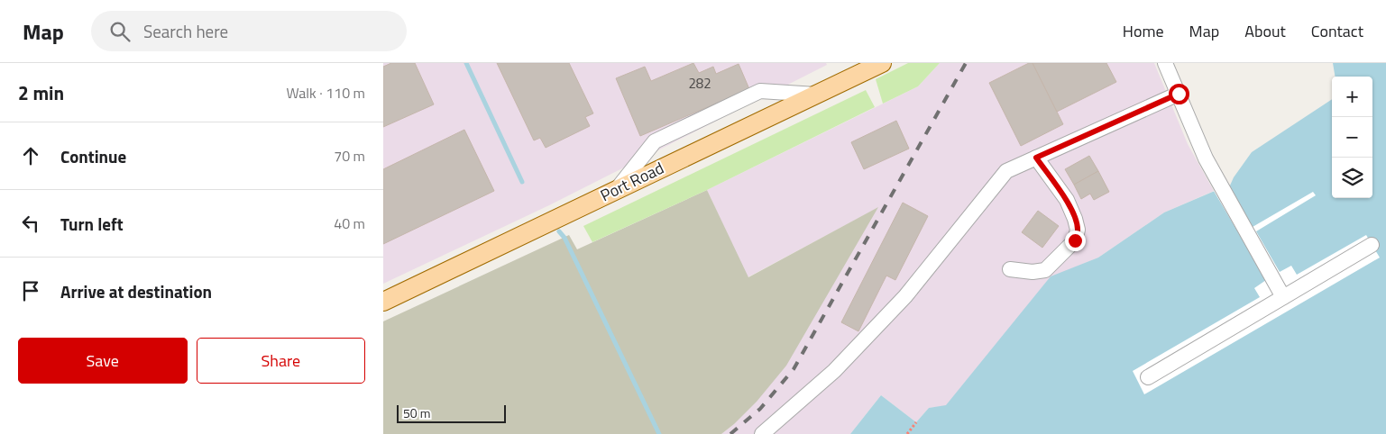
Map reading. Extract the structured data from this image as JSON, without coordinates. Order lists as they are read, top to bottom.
{
  "streets": {
    "main road": ["Port Road"]
  },
  "house_numbers": ["282"],
  "scale_bar": "50 m",
  "page": {
    "header": "Map",
    "search": "Search here",
    "nav": [
      "Home",
      "Map",
      "About",
      "Contact"
    ],
    "heading": ["2 min", "Walk · 110 m"],
    "map_buttons": ["+", "−"],
    "list": [
      ["Continue", "70 m"],
      ["Turn left", "40 m"],
      "Arrive at destination"
    ],
    "buttons": ["Save", "Share"],
    "scale": "50 m"
  }
}
